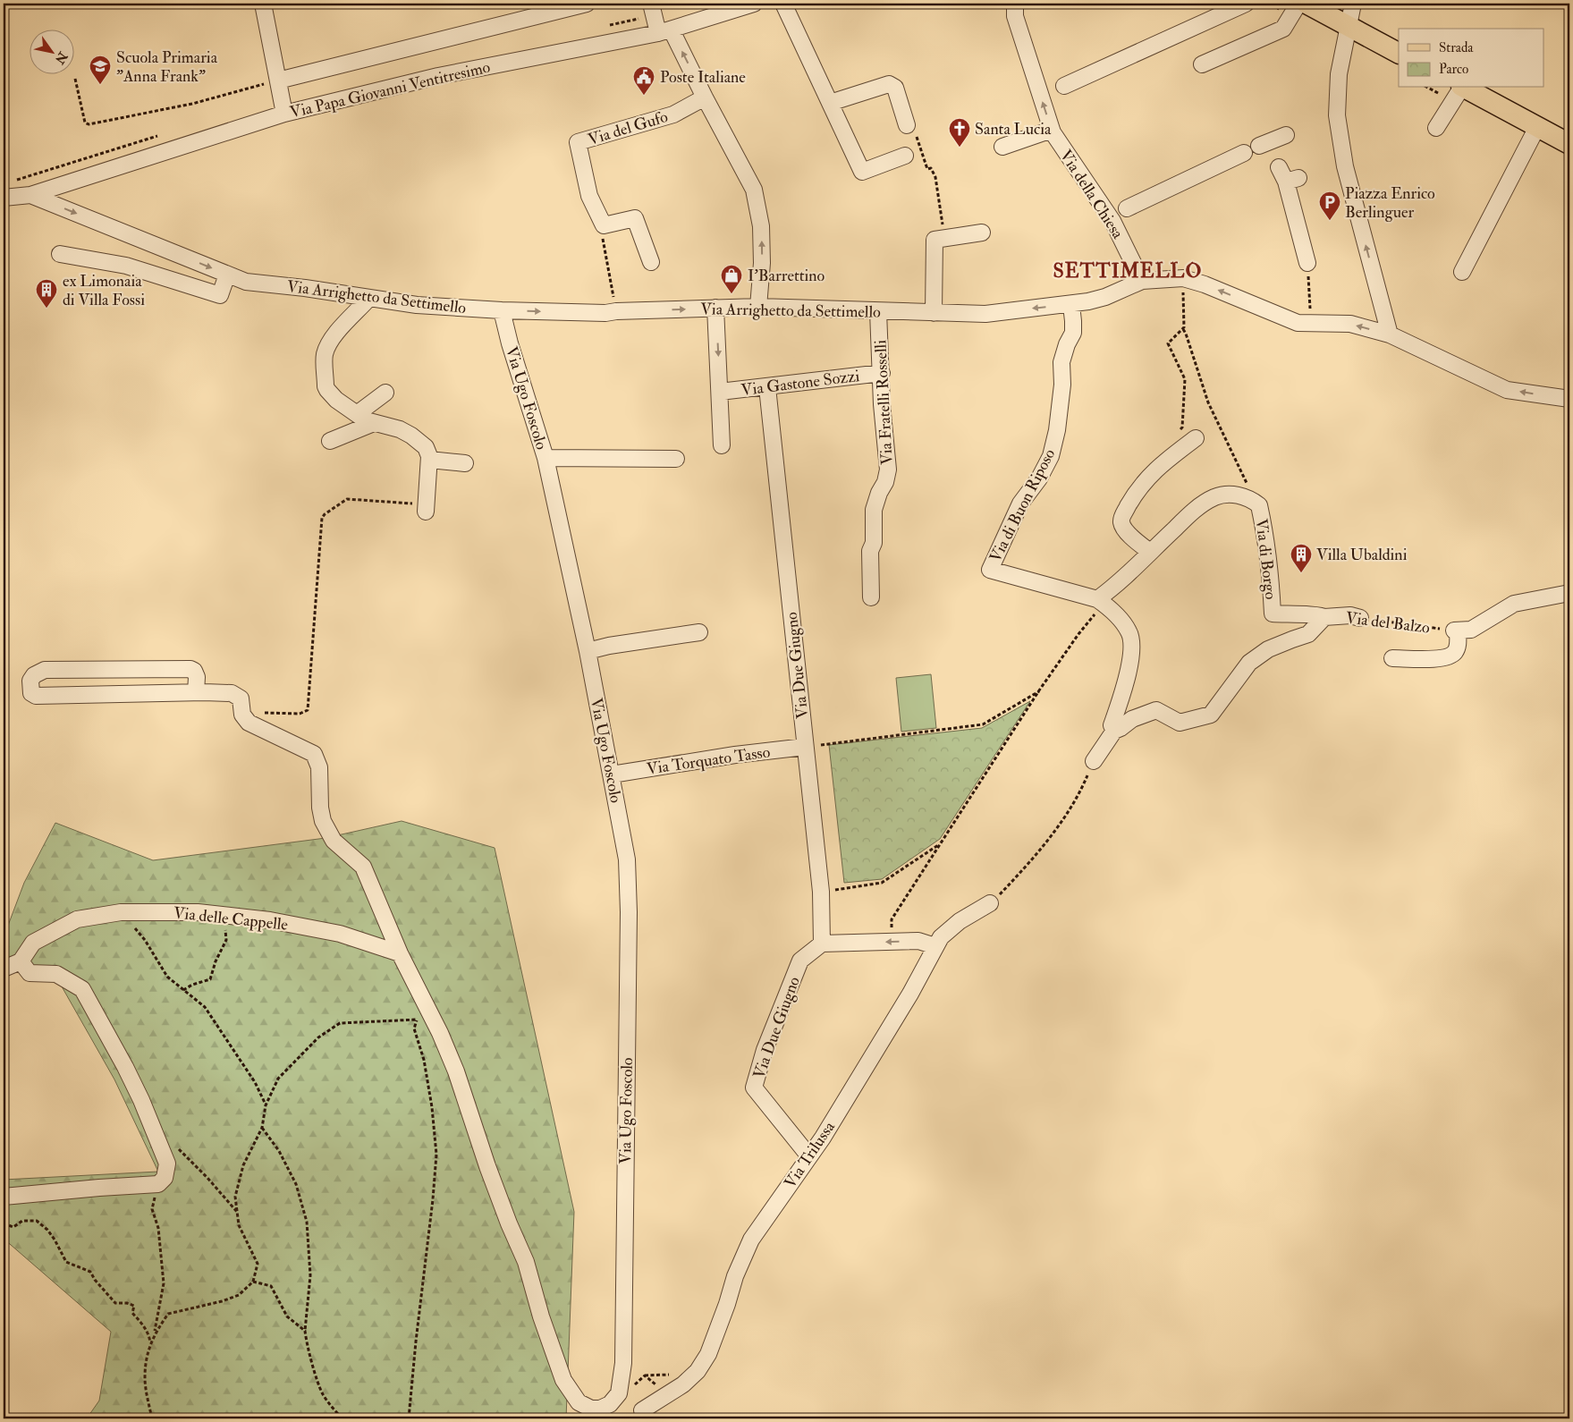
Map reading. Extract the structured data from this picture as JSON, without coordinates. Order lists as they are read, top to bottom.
{
  "streets": {
    "street": [
      "Via Papa Giovanni Ventitresimo",
      "Via del Gufo",
      "Via della Chiesa",
      "Via Arrighetto da Settimello",
      "Via Gastone Sozzi",
      "Via Ugo Foscolo",
      "Via Fratelli Rosselli",
      "Via di Buon Riposo",
      "Via di Borgo",
      "Via del Balzo",
      "Via Due Giugno",
      "Via Torquato Tasso",
      "Via delle Cappelle",
      "Via Trilussa"
    ]
  },
  "crossings": [
    ["Via Papa Giovanni Ventitresimo", "Via Arrighetto da Settimello"],
    ["Via della Chiesa", "Via Arrighetto da Settimello"],
    ["Via Arrighetto da Settimello", "Via Ugo Foscolo"],
    ["Via Arrighetto da Settimello", "Via Fratelli Rosselli"],
    ["Via Arrighetto da Settimello", "Via di Buon Riposo"],
    ["Via Gastone Sozzi", "Via Fratelli Rosselli"],
    ["Via Gastone Sozzi", "Via Due Giugno"],
    ["Via Ugo Foscolo", "Via Torquato Tasso"],
    ["Via Ugo Foscolo", "Via delle Cappelle"],
    ["Via di Buon Riposo", "Via del Balzo"],
    ["Via di Borgo", "Via del Balzo"],
    ["Via Due Giugno", "Via Torquato Tasso"],
    ["Via Due Giugno", "Via Trilussa"]
  ],
  "one_way": ["Via della Chiesa"],
  "districts": ["SETTIMELLO"],
  "places": {
    "school or university": ["Scuola Primaria \"Anna Frank\""],
    "public building": ["Poste Italiane"],
    "church": ["Santa Lucia"],
    "parking": ["Piazza Enrico Berlinguer"],
    "shop": ["I'Barrettino"],
    "building": ["ex Limonaia di Villa Fossi", "Villa Ubaldini"]
  },
  "legend": ["Strada", "Parco"],
  "north": "bottom right"
}
